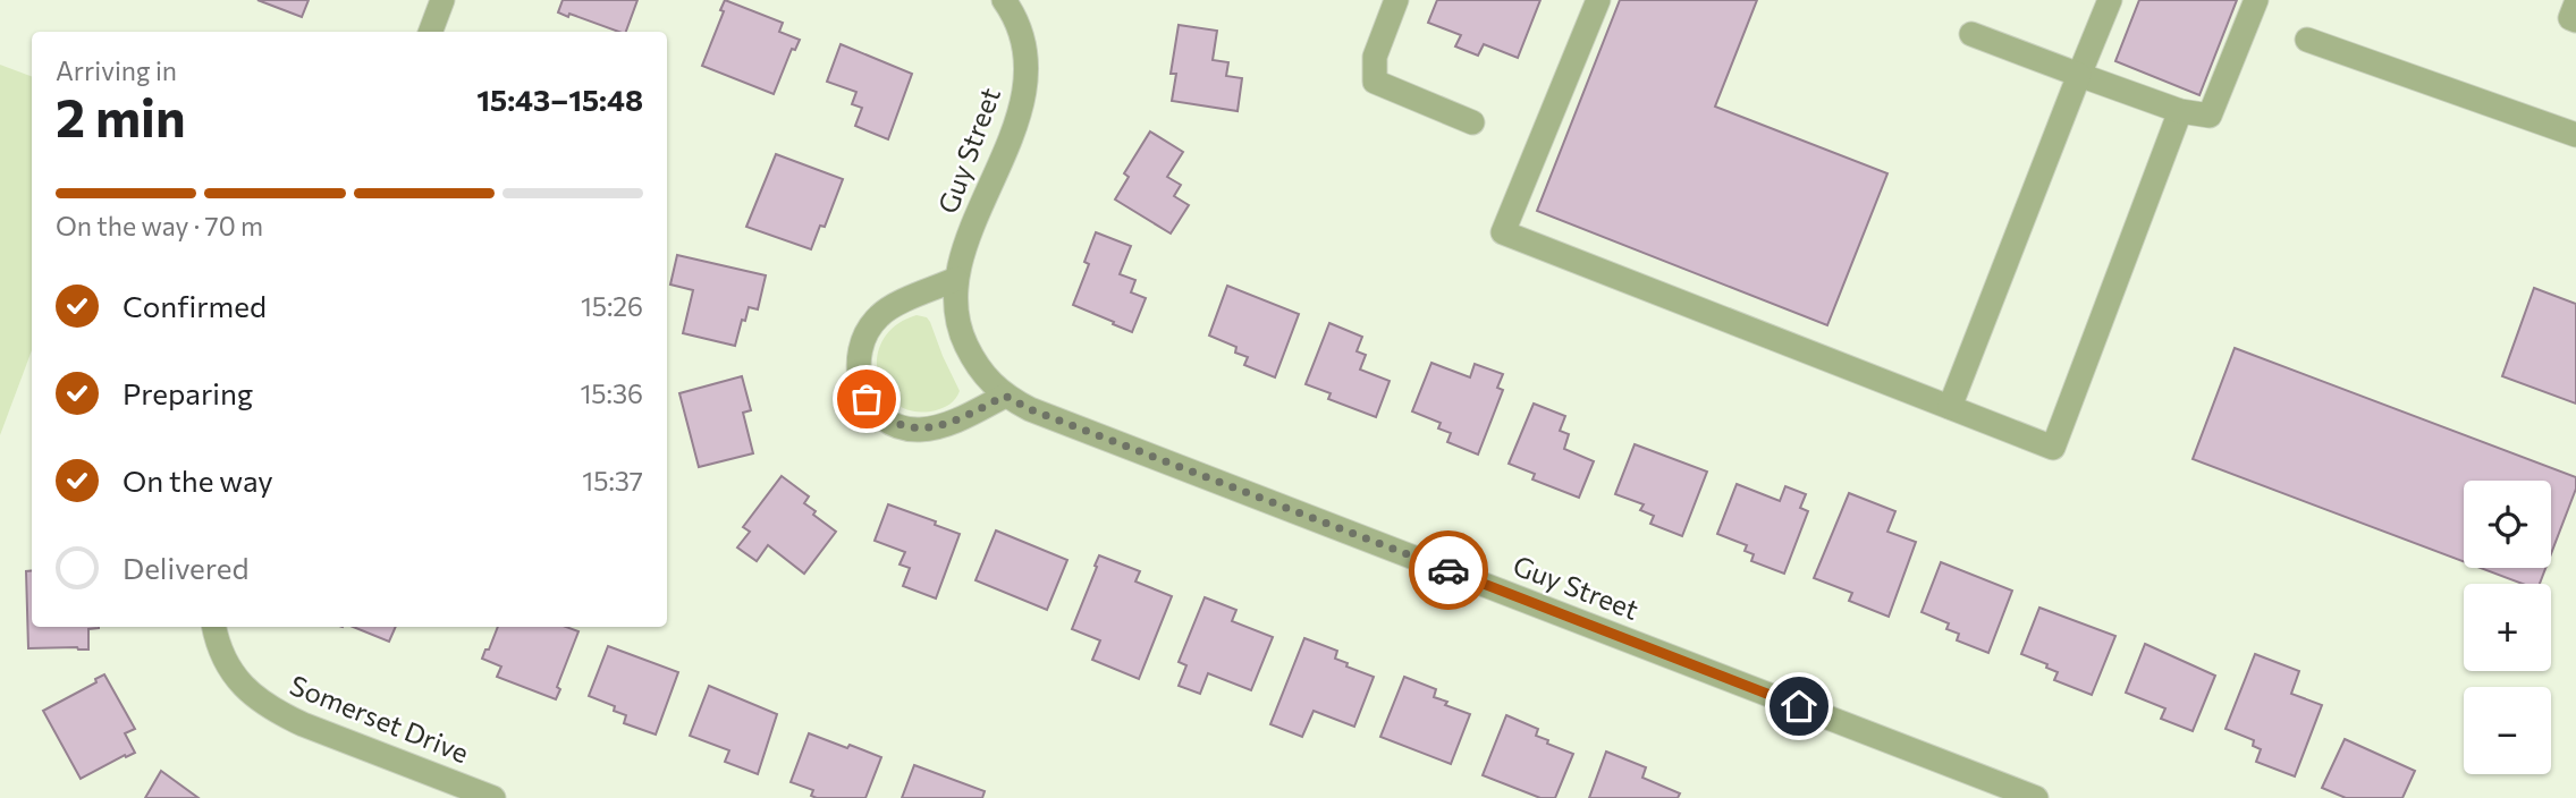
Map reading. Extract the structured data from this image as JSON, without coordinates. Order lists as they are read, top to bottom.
{
  "streets": {
    "street": ["Guy Street", "Somerset Drive"]
  },
  "page": {
    "heading": ["2 min", "Arriving in", "15:43–15:48"],
    "bar": "On the way · 70 m",
    "list": [
      ["Confirmed", "15:26"],
      ["Preparing", "15:36"],
      ["On the way", "15:37"],
      "Delivered"
    ],
    "map_buttons": ["+", "−"]
  }
}
